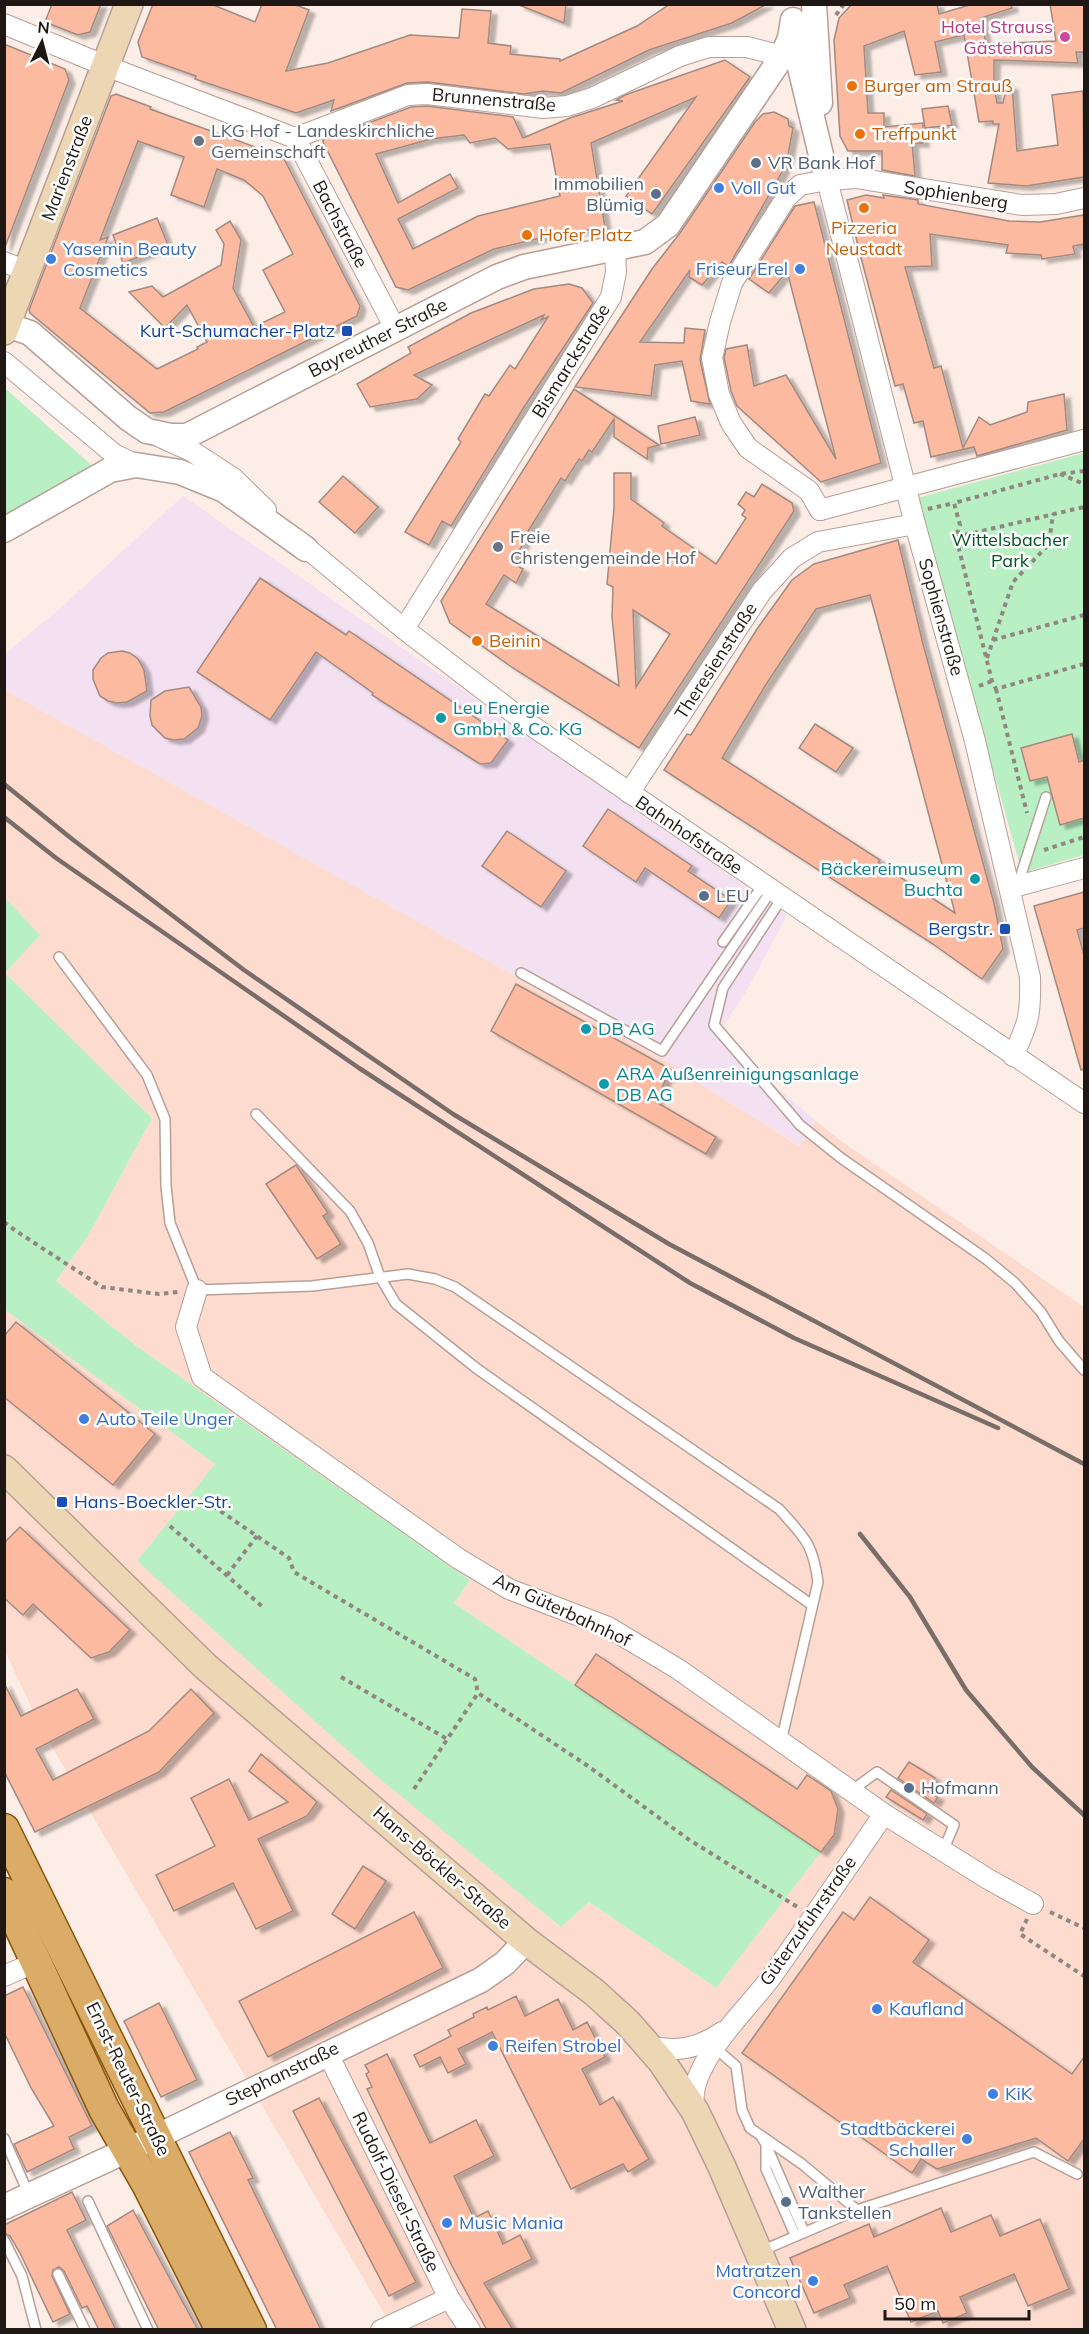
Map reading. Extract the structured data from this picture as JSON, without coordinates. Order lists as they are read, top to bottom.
{
  "streets": {
    "main road": ["Marienstraße", "Hans-Böckler-Straße", "Ernst-Reuter-Straße"],
    "street": [
      "Brunnenstraße",
      "Sophienberg",
      "Bachstraße",
      "Bayreuther Straße",
      "Bismarckstraße",
      "Sophienstraße",
      "Theresienstraße",
      "Bahnhofstraße",
      "Am Güterbahnhof",
      "Güterzufuhrstraße",
      "Stephanstraße",
      "Rudolf-Diesel-Straße"
    ]
  },
  "crossings": [
    ["Brunnenstraße", "Bachstraße"],
    ["Brunnenstraße", "Sophienstraße"],
    ["Sophienberg", "Sophienstraße"],
    ["Bachstraße", "Bayreuther Straße"],
    ["Bayreuther Straße", "Bismarckstraße"],
    ["Bayreuther Straße", "Bahnhofstraße"],
    ["Bismarckstraße", "Bahnhofstraße"],
    ["Sophienstraße", "Theresienstraße"],
    ["Sophienstraße", "Bahnhofstraße"],
    ["Theresienstraße", "Bahnhofstraße"],
    ["Am Güterbahnhof", "Güterzufuhrstraße"],
    ["Hans-Böckler-Straße", "Güterzufuhrstraße"],
    ["Hans-Böckler-Straße", "Stephanstraße"],
    ["Stephanstraße", "Ernst-Reuter-Straße"],
    ["Stephanstraße", "Rudolf-Diesel-Straße"]
  ],
  "parks": ["Wittelsbacher Park"],
  "places": {
    "other": [
      "Hotel Strauss Gästehaus",
      "Burger am Strauß",
      "Treffpunkt",
      "LKG Hof - Landeskirchliche Gemeinschaft",
      "VR Bank Hof",
      "Voll Gut",
      "Immobilien Blümig",
      "Pizzeria Neustadt",
      "Hofer Platz",
      "Yasemin Beauty Cosmetics",
      "Friseur Erel",
      "Freie Christengemeinde Hof",
      "Beinin",
      "Leu Energie GmbH & Co. KG",
      "Bäckereimuseum Buchta",
      "LEU",
      "DB AG",
      "ARA Außenreinigungsanlage DB AG",
      "Auto Teile Unger",
      "Hofmann",
      "Kaufland",
      "Reifen Strobel",
      "KiK",
      "Stadtbäckerei Schaller",
      "Walther Tankstellen",
      "Music Mania",
      "Matratzen Concord"
    ],
    "transit": ["Kurt-Schumacher-Platz", "Bergstr.", "Hans-Boeckler-Str."]
  },
  "scale_bar": "50 m",
  "north": "top"
}
